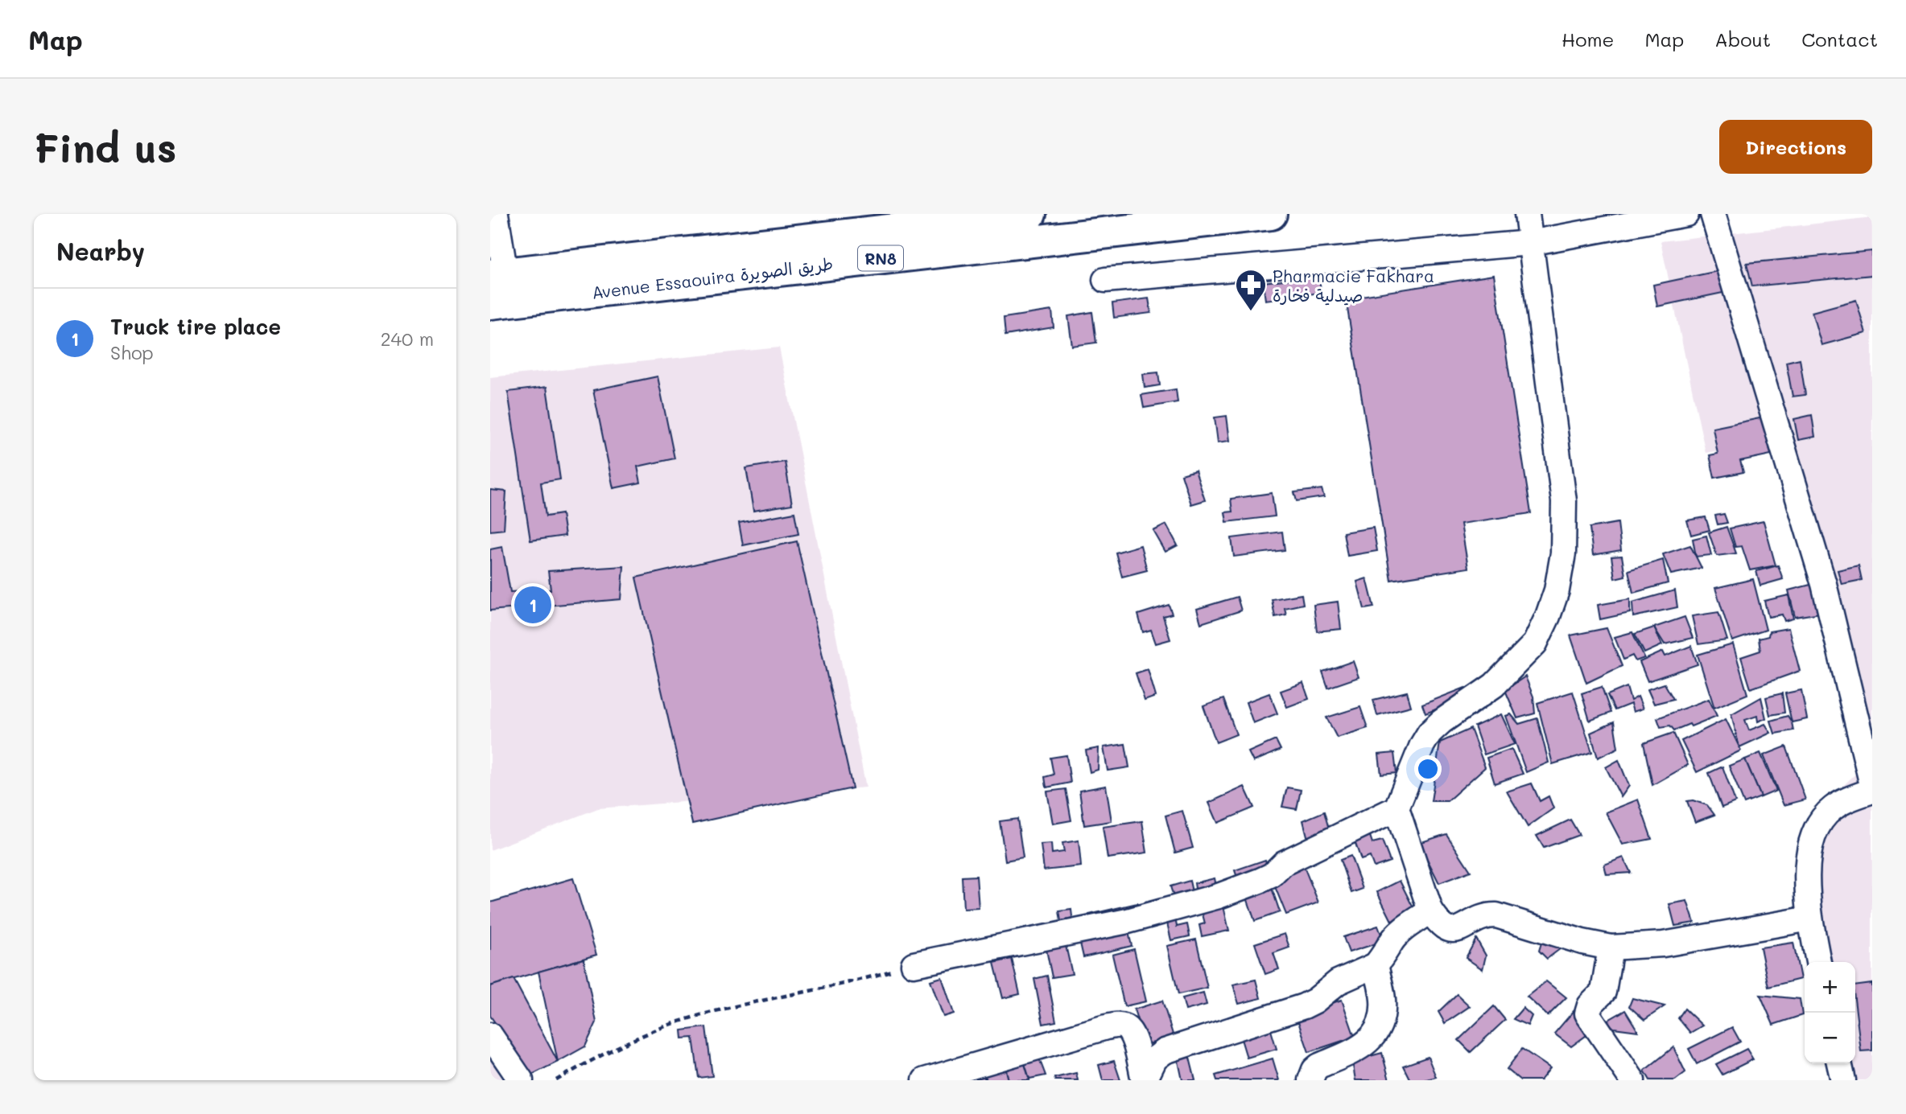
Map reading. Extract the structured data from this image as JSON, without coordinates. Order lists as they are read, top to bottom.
{
  "streets": {
    "main road": ["RN8", "Avenue Essaouira طريق الصويرة"]
  },
  "places": {
    "pharmacy": ["Pharmacie Fakhara صيدلية فخارة"]
  },
  "page": {
    "header": "Map",
    "nav": [
      "Home",
      "Map",
      "About",
      "Contact"
    ],
    "buttons": "Directions",
    "title": "Find us",
    "heading": "Nearby",
    "list": [
      {
        "mark": "1",
        "name": "Truck tire place",
        "note": "Shop",
        "value": "240 m"
      }
    ],
    "pins": "1",
    "map_buttons": ["+", "−"]
  }
}
